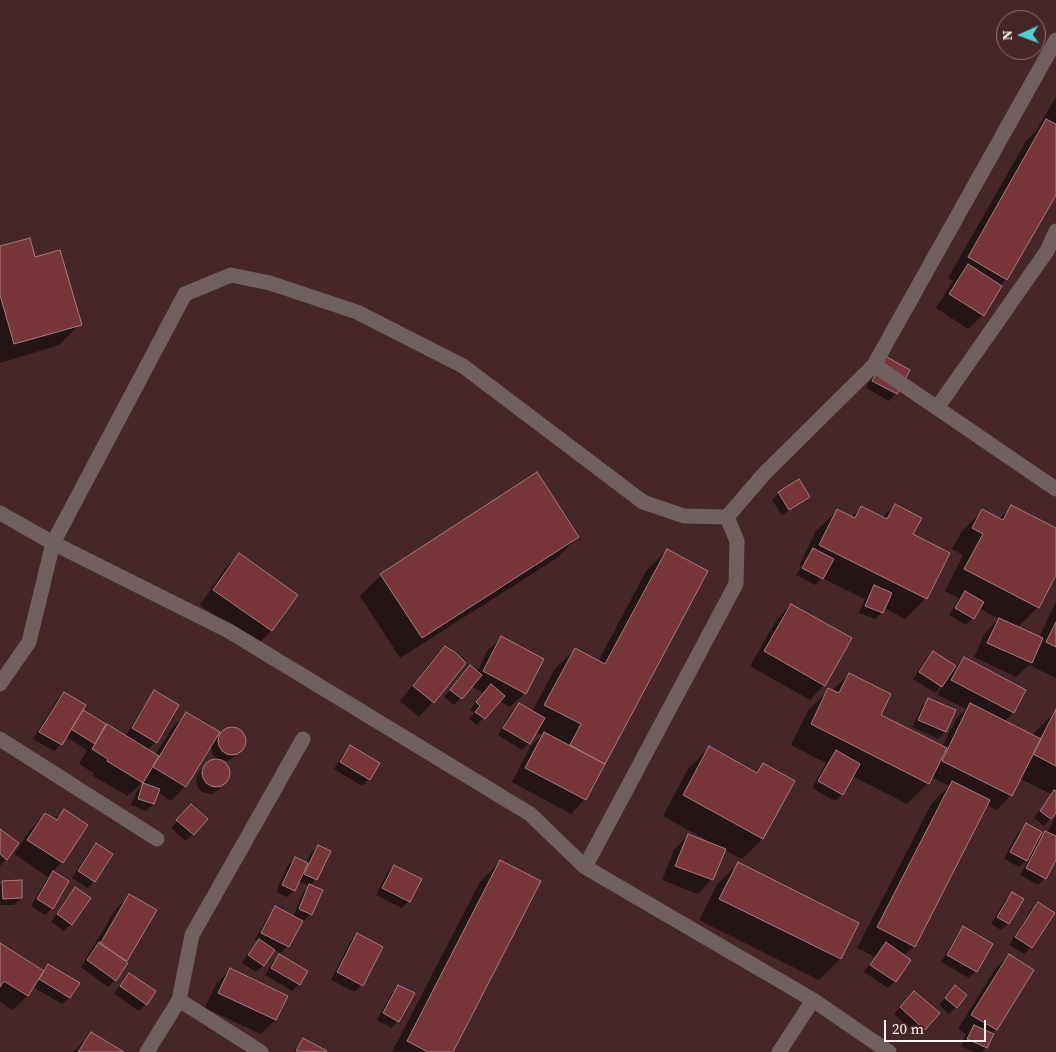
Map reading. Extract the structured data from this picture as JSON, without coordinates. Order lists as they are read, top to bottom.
{
  "scale_bar": "20 m",
  "north": "left"
}
